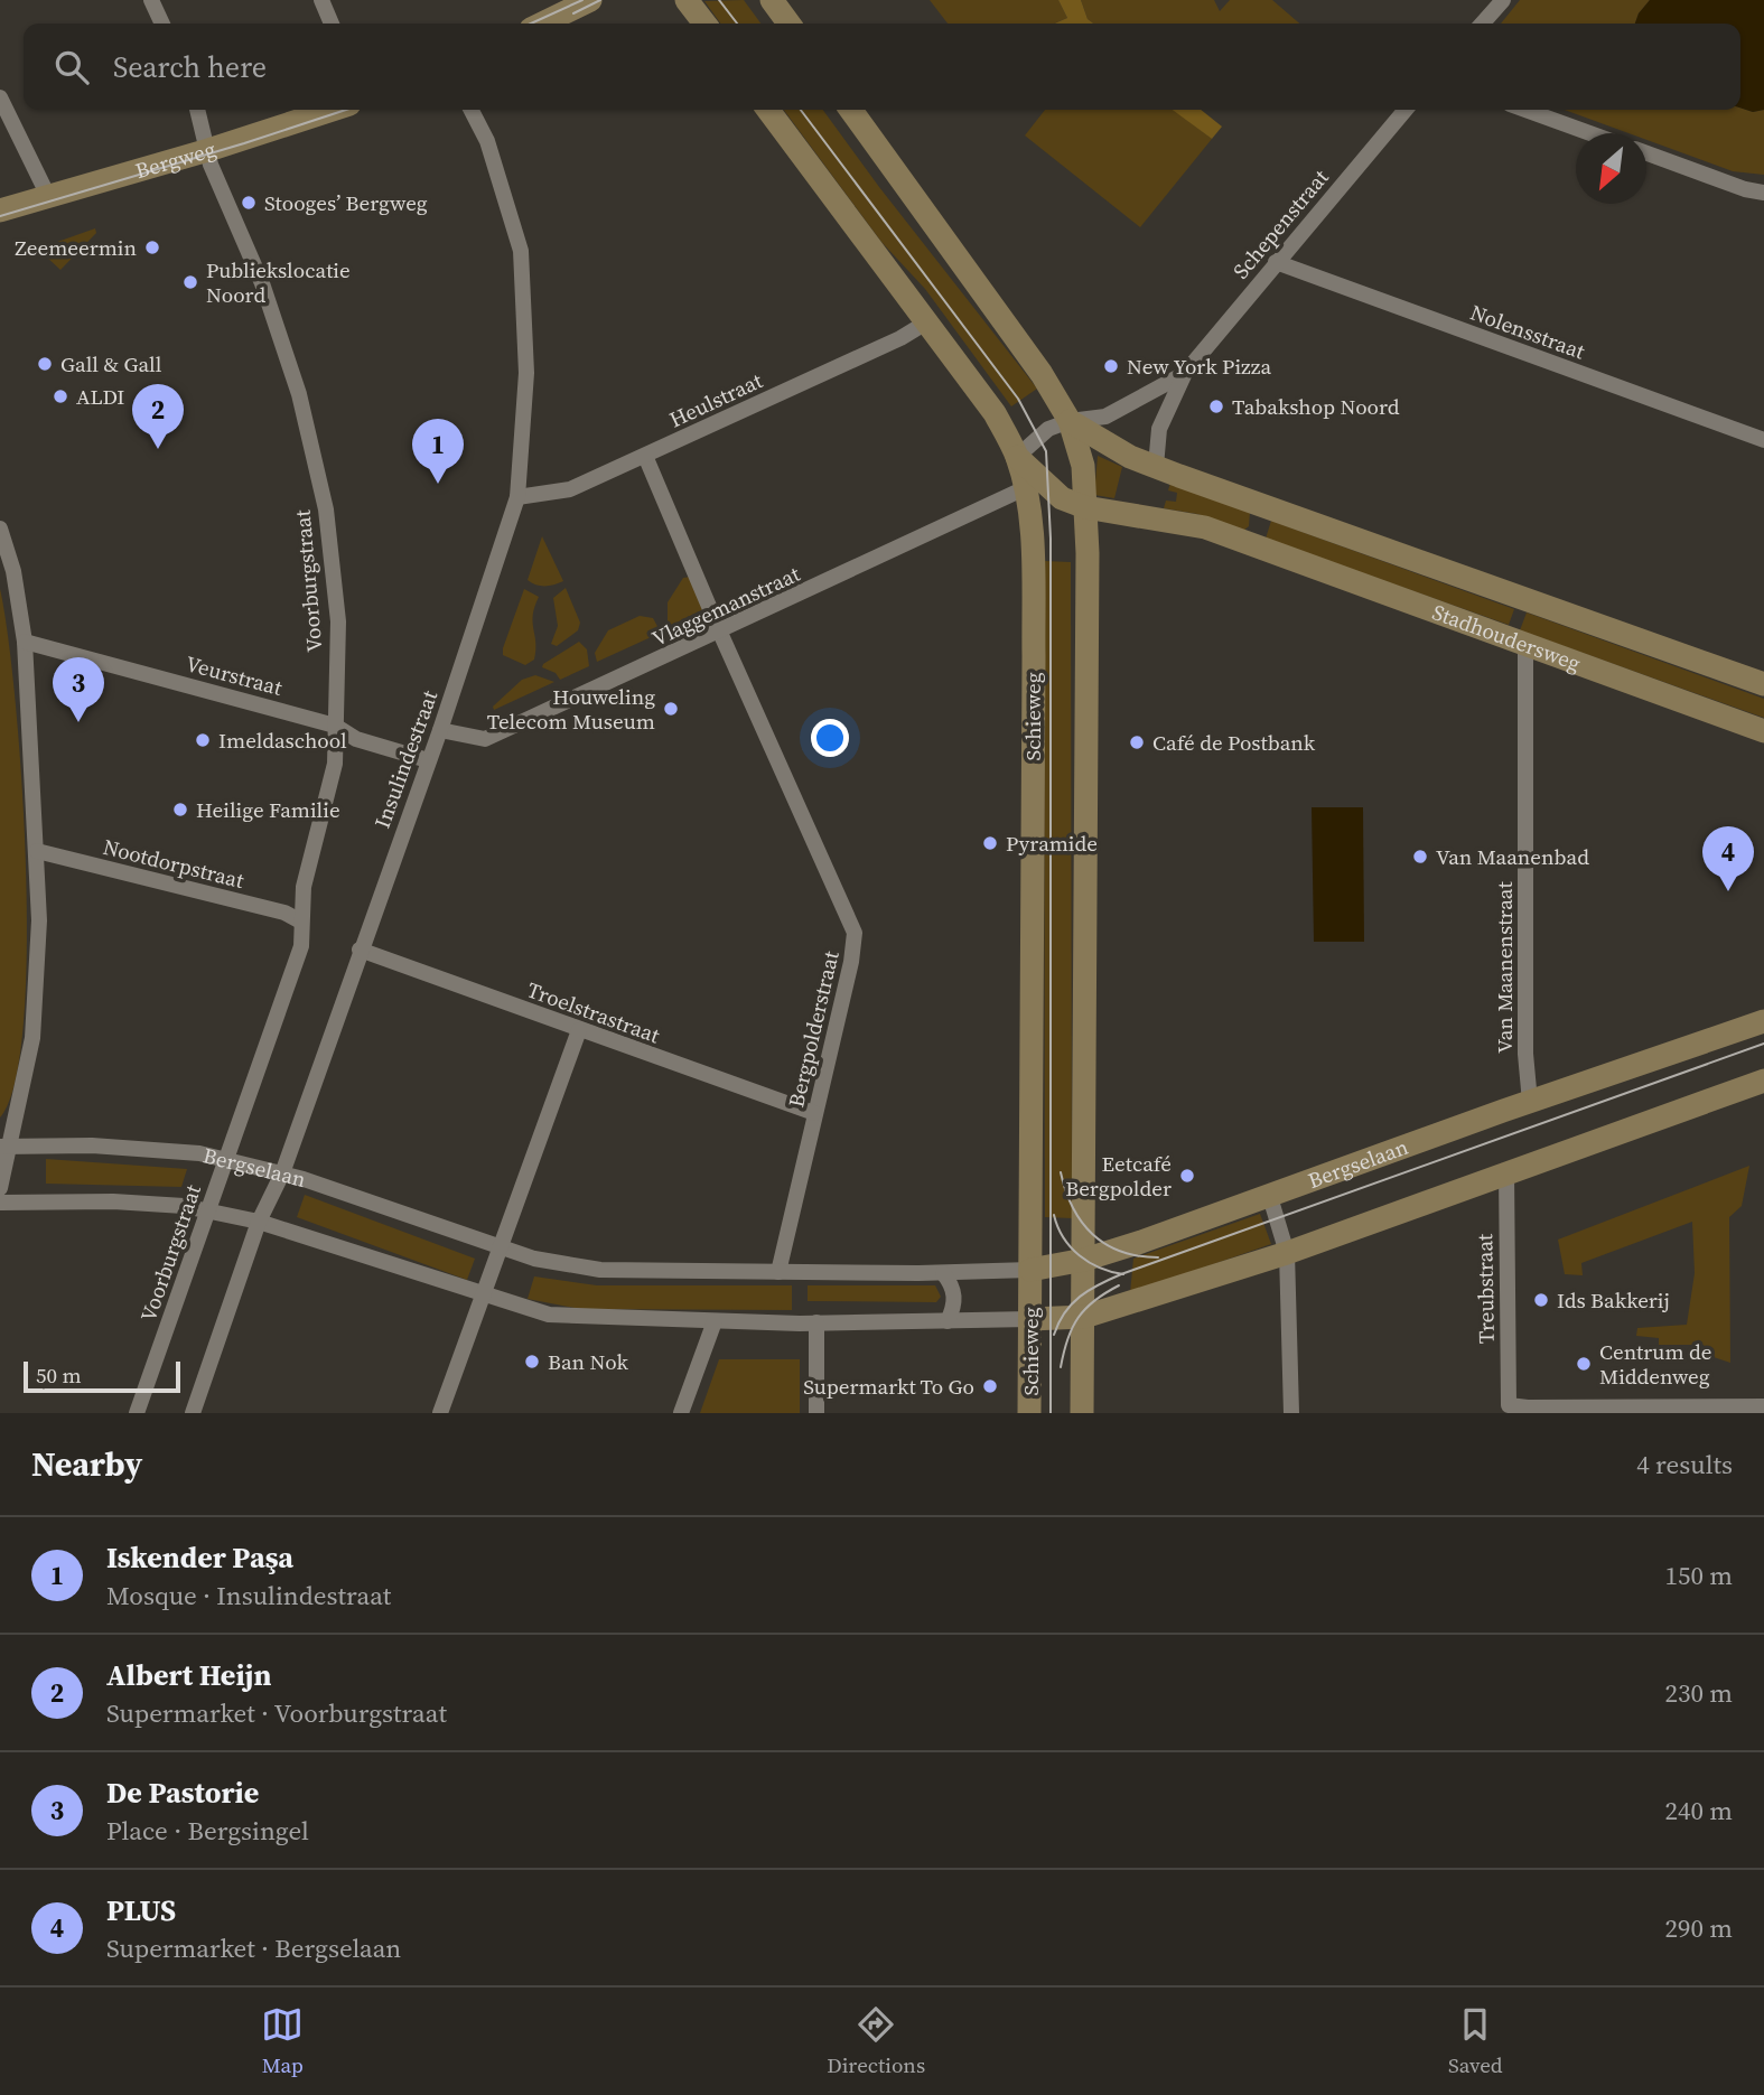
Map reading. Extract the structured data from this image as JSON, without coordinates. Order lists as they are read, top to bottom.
{
  "streets": {
    "main road": [
      "Bergweg",
      "Stadhoudersweg",
      "Schieweg",
      "Bergselaan"
    ],
    "street": [
      "Schepenstraat",
      "Nolensstraat",
      "Heulstraat",
      "Voorburgstraat",
      "Vlaggemanstraat",
      "Veurstraat",
      "Insulindestraat",
      "Nootdorpstraat",
      "Van Maanenstraat",
      "Troelstrastraat",
      "Bergpolderstraat",
      "Treubstraat"
    ]
  },
  "crossings": [
    ["Bergweg", "Voorburgstraat"],
    ["Schepenstraat", "Nolensstraat"],
    ["Schepenstraat", "Stadhoudersweg"],
    ["Schepenstraat", "Schieweg"],
    ["Heulstraat", "Schieweg"],
    ["Heulstraat", "Insulindestraat"],
    ["Heulstraat", "Bergpolderstraat"],
    ["Voorburgstraat", "Veurstraat"],
    ["Voorburgstraat", "Nootdorpstraat"],
    ["Voorburgstraat", "Bergselaan"],
    ["Vlaggemanstraat", "Schieweg"],
    ["Vlaggemanstraat", "Insulindestraat"],
    ["Vlaggemanstraat", "Bergpolderstraat"],
    ["Stadhoudersweg", "Schieweg"],
    ["Stadhoudersweg", "Van Maanenstraat"],
    ["Veurstraat", "Insulindestraat"],
    ["Schieweg", "Bergselaan"],
    ["Insulindestraat", "Troelstrastraat"],
    ["Insulindestraat", "Bergselaan"],
    ["Van Maanenstraat", "Bergselaan"],
    ["Troelstrastraat", "Bergpolderstraat"],
    ["Bergpolderstraat", "Bergselaan"]
  ],
  "places": [
    "Stooges’ Bergweg",
    "Zeemeermin",
    "Publiekslocatie Noord",
    "Gall & Gall",
    "New York Pizza",
    "ALDI",
    "Tabakshop Noord",
    "Houweling Telecom Museum",
    "Imeldaschool",
    "Café de Postbank",
    "Heilige Familie",
    "Pyramide",
    "Van Maanenbad",
    "Eetcafé Bergpolder",
    "Ids Bakkerij",
    "Ban Nok",
    "Centrum de Middenweg",
    "Supermarkt To Go"
  ],
  "scale_bar": "50 m",
  "north": "bottom left",
  "page": {
    "search": "Search here",
    "pins": [
      "2",
      "1",
      "3",
      "4"
    ],
    "scale": "50 m",
    "heading": ["Nearby", "4 results"],
    "list": [
      {
        "mark": "1",
        "name": "Iskender Paşa",
        "note": "Mosque · Insulindestraat",
        "value": "150 m"
      },
      {
        "mark": "2",
        "name": "Albert Heijn",
        "note": "Supermarket · Voorburgstraat",
        "value": "230 m"
      },
      {
        "mark": "3",
        "name": "De Pastorie",
        "note": "Place · Bergsingel",
        "value": "240 m"
      },
      {
        "mark": "4",
        "name": "PLUS",
        "note": "Supermarket · Bergselaan",
        "value": "290 m"
      }
    ],
    "nav": ["Map", "Directions", "Saved"]
  }
}
